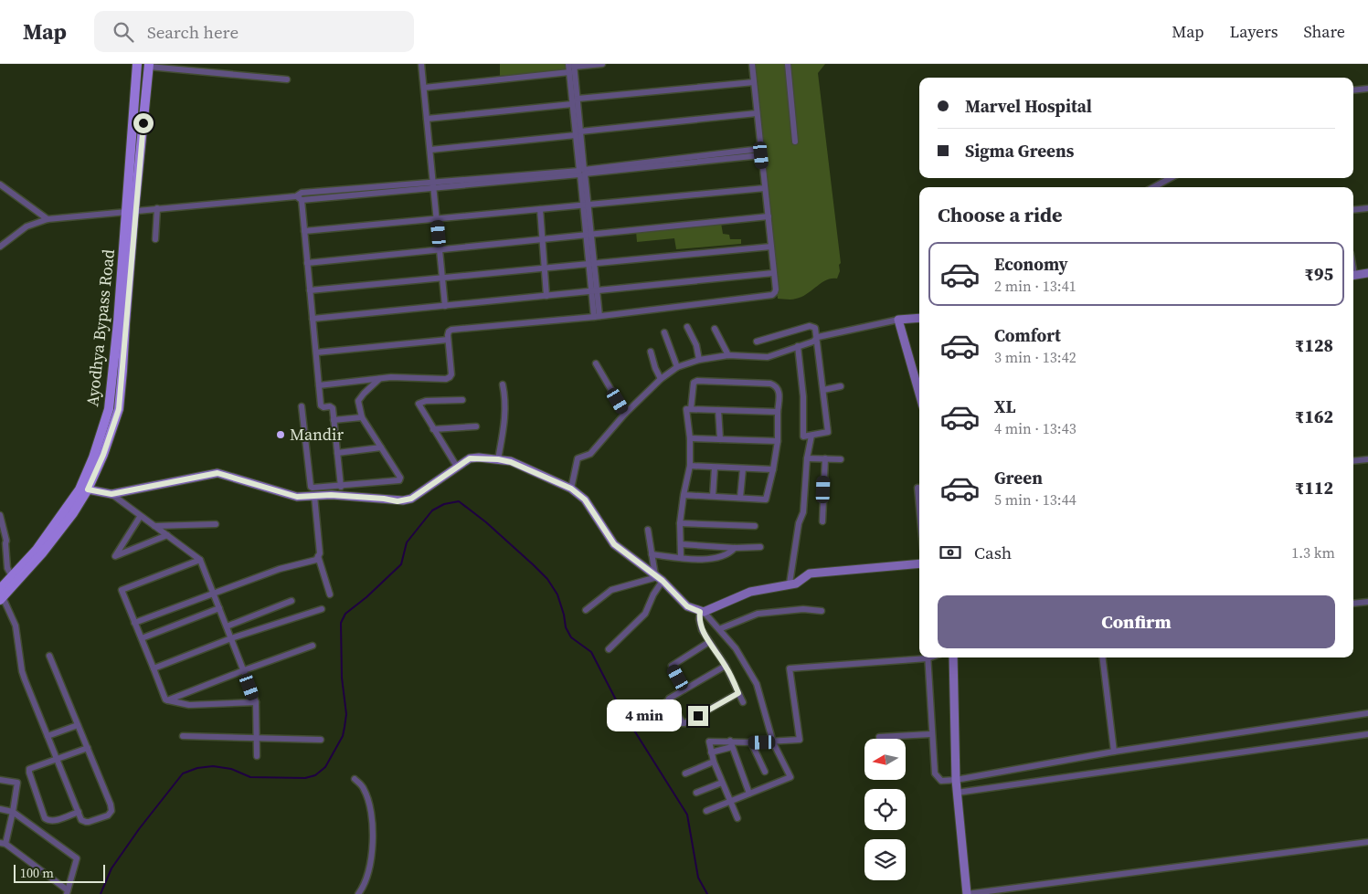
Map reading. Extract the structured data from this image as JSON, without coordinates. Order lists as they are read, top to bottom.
{
  "streets": {
    "main road": ["Ayodhya Bypass Road"]
  },
  "places": ["Mandir"],
  "scale_bar": "100 m",
  "north": "left",
  "page": {
    "header": "Map",
    "search": "Search here",
    "nav": ["Map", "Layers", "Share"],
    "banner": ["Marvel Hospital", "Sigma Greens"],
    "heading": "Choose a ride",
    "list": [
      {
        "name": "Economy",
        "note": "2 min · 13:41",
        "value": "₹95"
      },
      {
        "name": "Comfort",
        "note": "3 min · 13:42",
        "value": "₹128"
      },
      {
        "name": "XL",
        "note": "4 min · 13:43",
        "value": "₹162"
      },
      {
        "name": "Green",
        "note": "5 min · 13:44",
        "value": "₹112"
      }
    ],
    "pay": ["Cash", "1.3 km"],
    "buttons": "Confirm",
    "bubble": "4 min",
    "scale": "100 m"
  }
}
